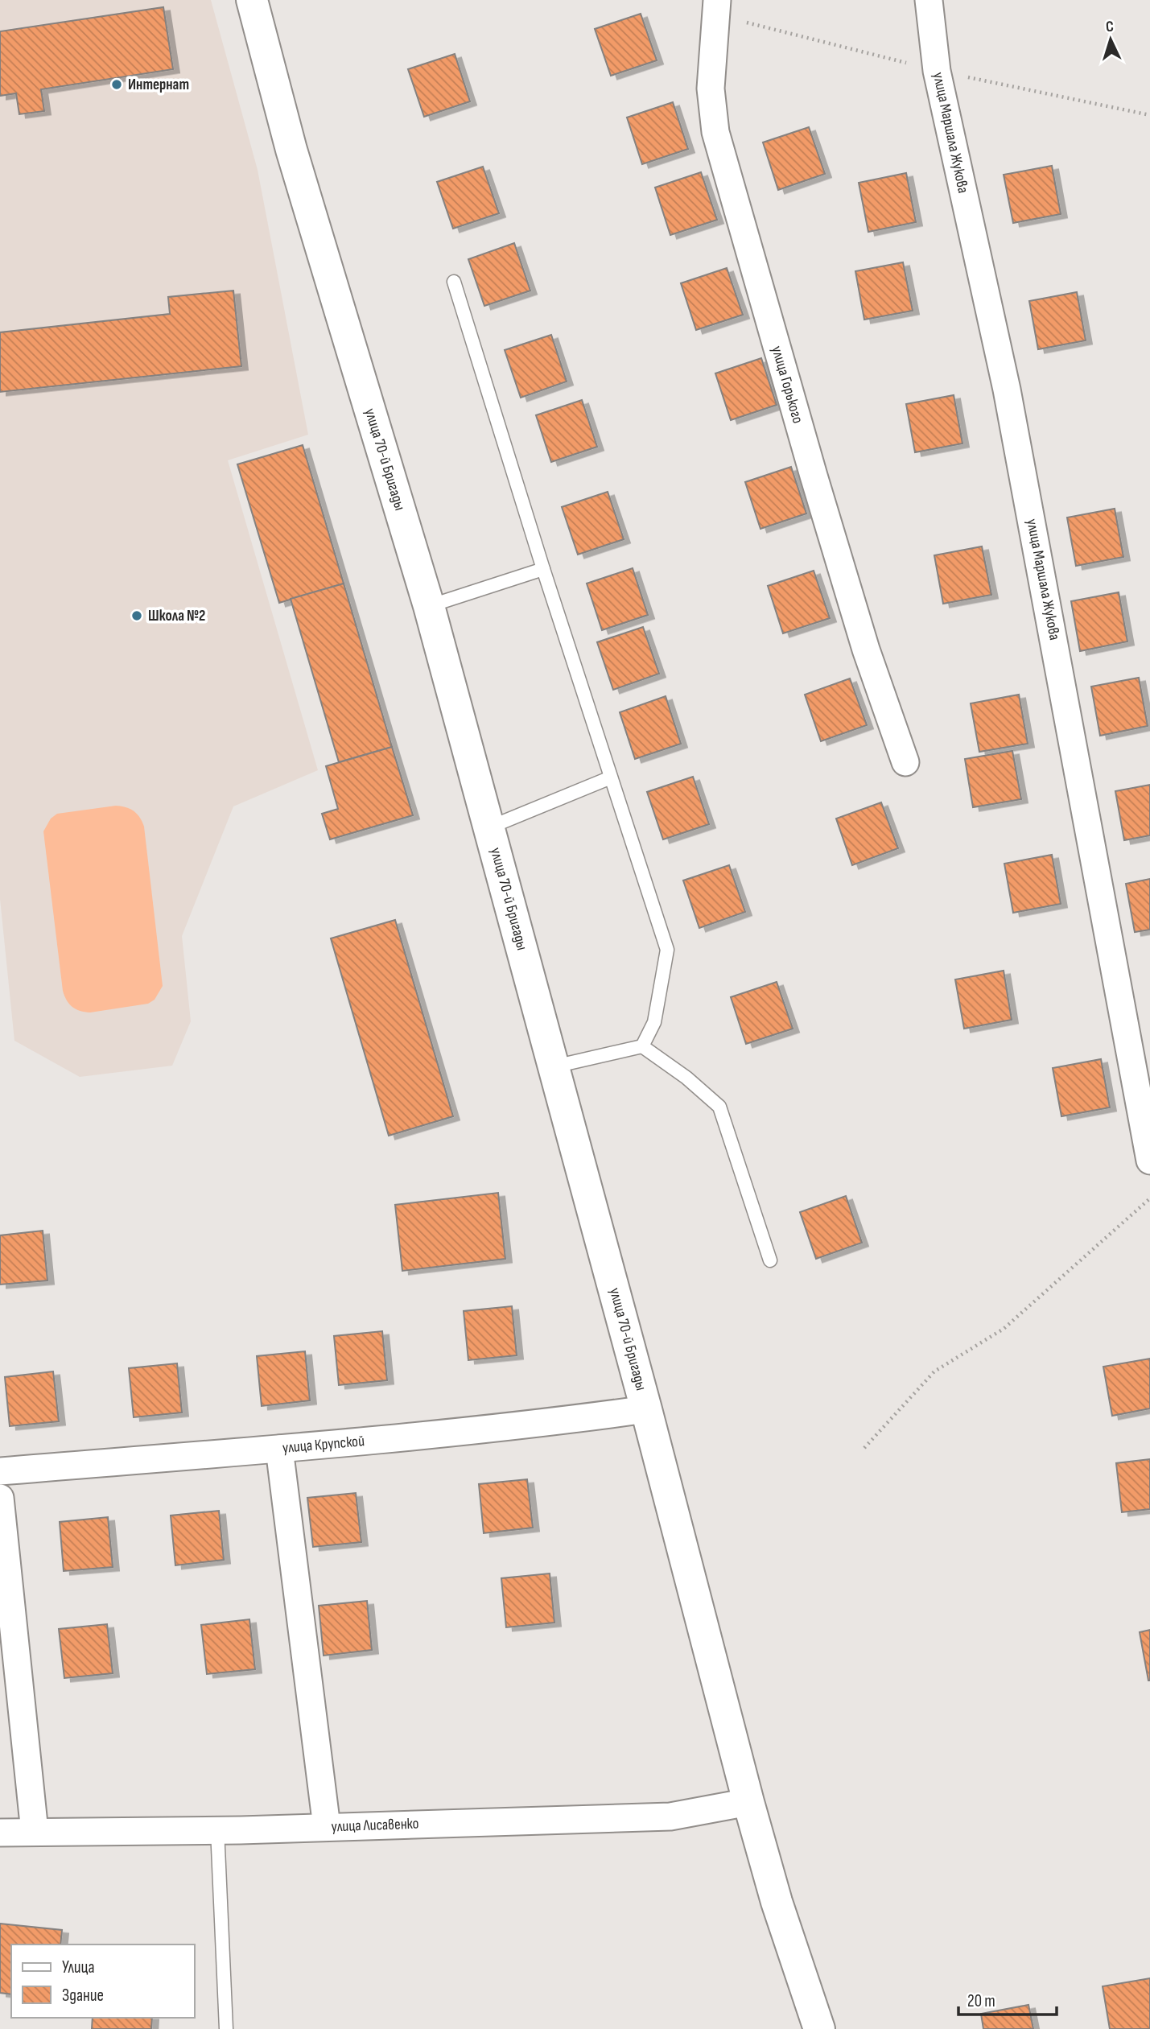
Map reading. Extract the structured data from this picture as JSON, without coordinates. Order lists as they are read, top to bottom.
{
  "streets": {
    "main road": ["улица 70-й Бригады"],
    "street": [
      "улица Маршала Жукова",
      "улица Горького",
      "улица Крупской",
      "улица Лисавенко"
    ]
  },
  "crossings": [
    ["улица 70-й Бригады", "улица Крупской"],
    ["улица 70-й Бригады", "улица Лисавенко"]
  ],
  "places": ["Интернат", "Школа №2"],
  "legend": ["Улица", "Здание"],
  "scale_bar": "20 m",
  "north": "top"
}
